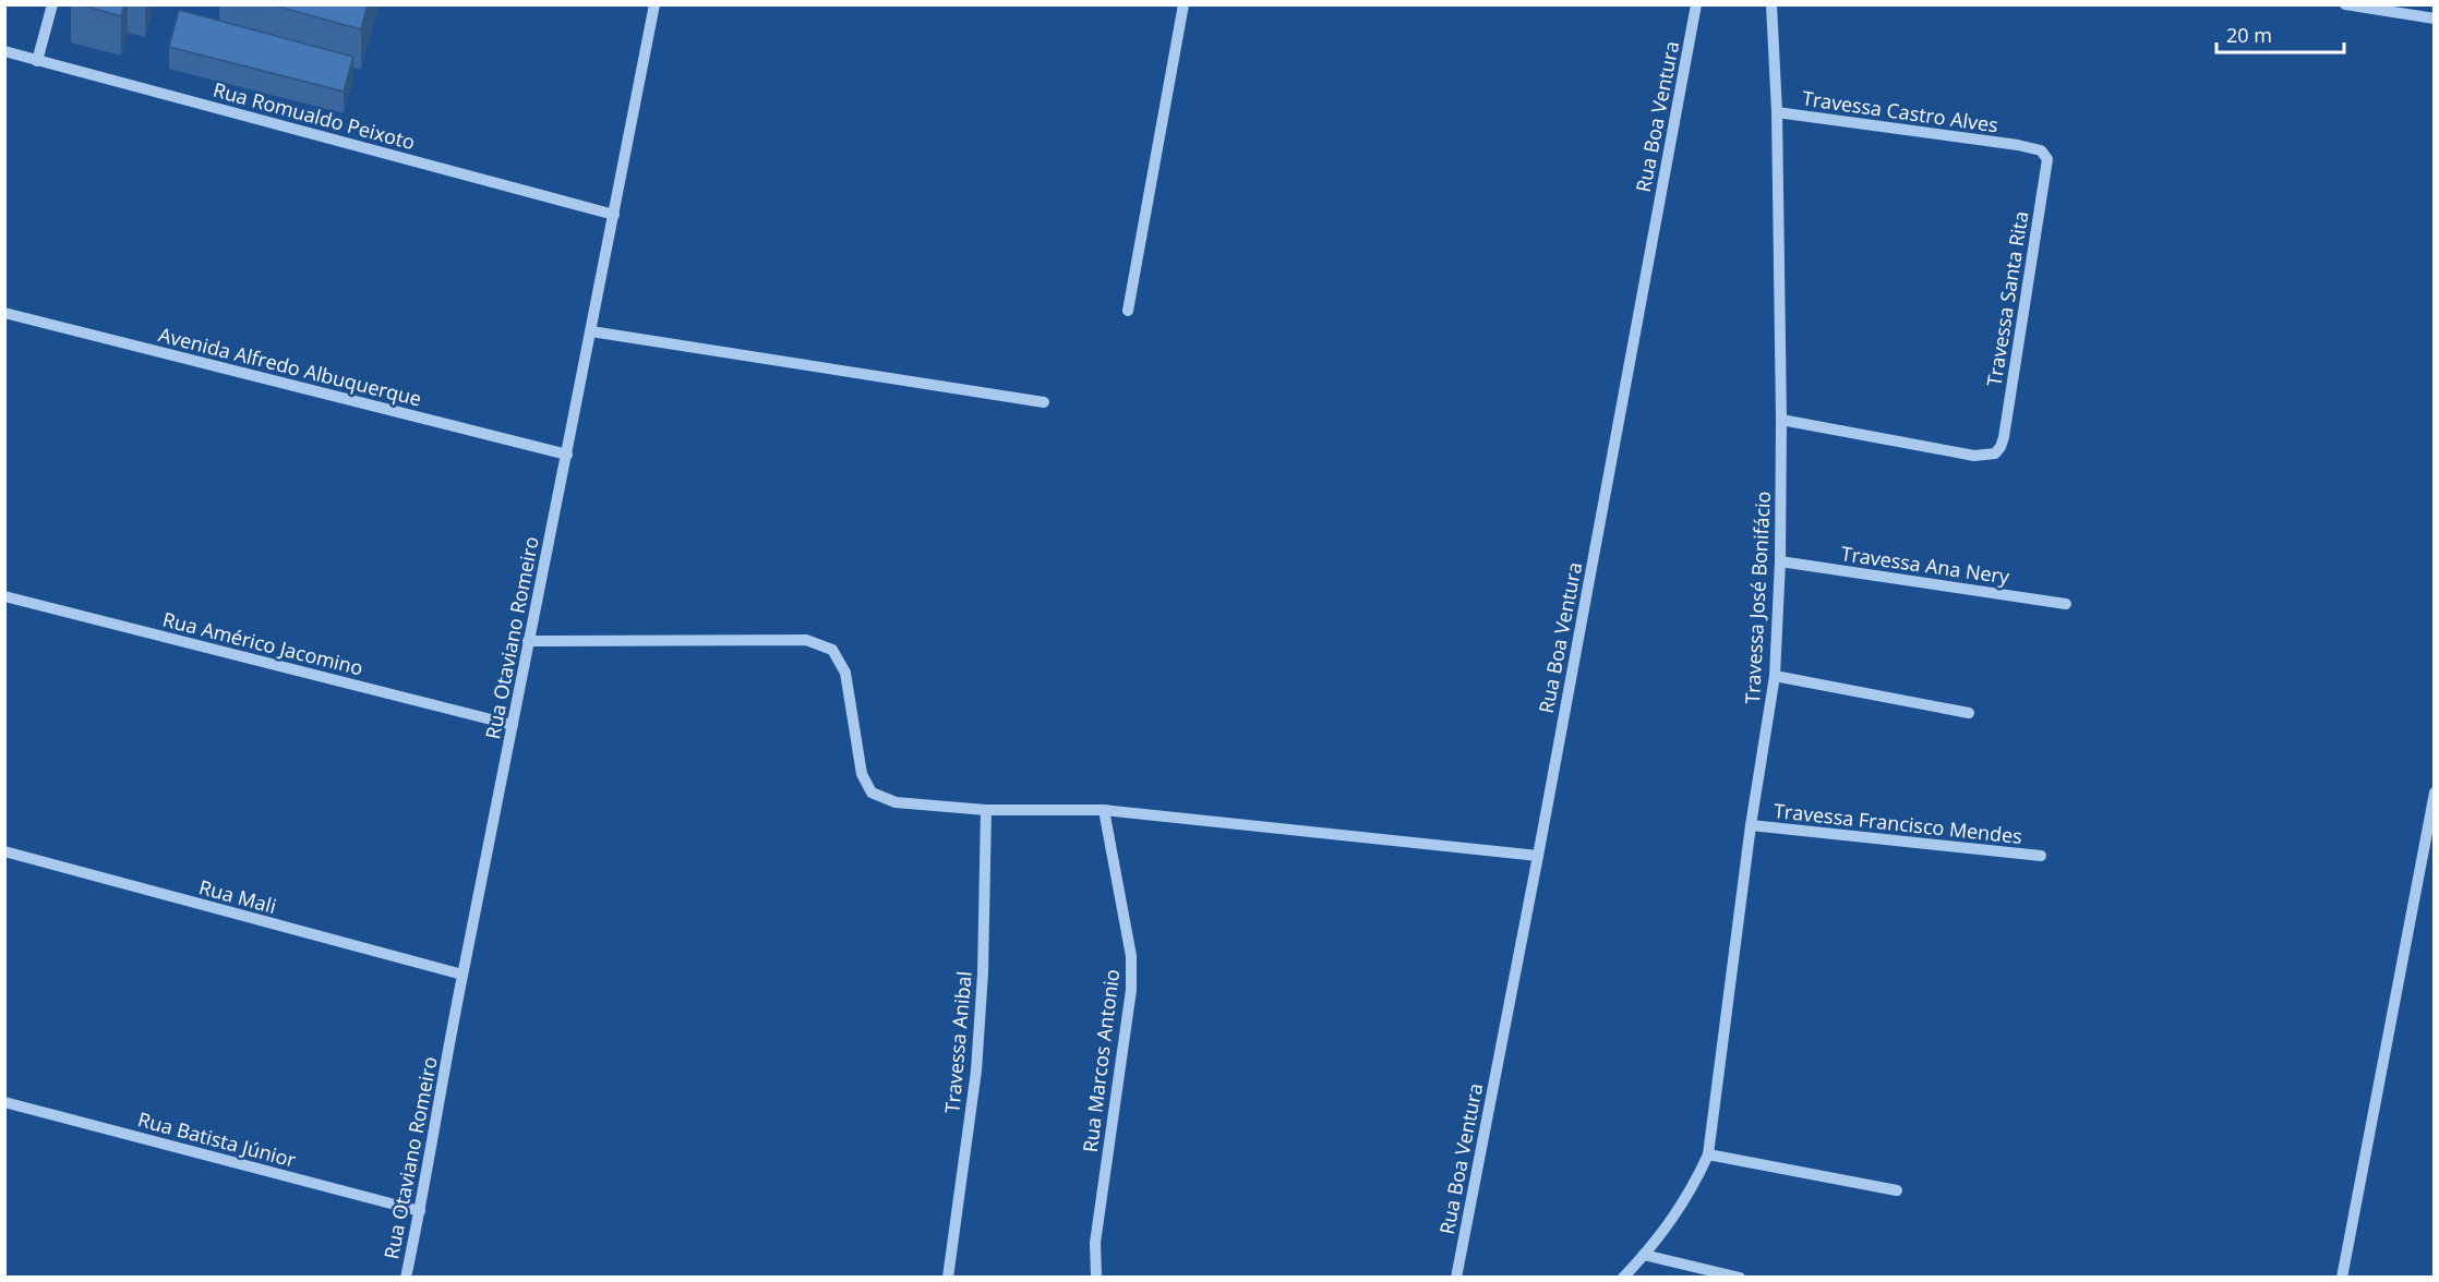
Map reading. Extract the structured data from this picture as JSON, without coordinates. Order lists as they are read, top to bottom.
{
  "streets": {
    "street": [
      "Travessa Castro Alves",
      "Rua Romualdo Peixoto",
      "Rua Boa Ventura",
      "Travessa Santa Rita",
      "Avenida Alfredo Albuquerque",
      "Travessa Ana Nery",
      "Travessa José Bonifácio",
      "Rua Otaviano Romeiro",
      "Rua Américo Jacomino",
      "Travessa Francisco Mendes",
      "Rua Mali",
      "Travessa Anibal",
      "Rua Marcos Antonio",
      "Rua Batista Júnior"
    ]
  },
  "crossings": [
    ["Travessa Castro Alves", "Travessa Santa Rita"],
    ["Travessa Castro Alves", "Travessa José Bonifácio"],
    ["Rua Romualdo Peixoto", "Rua Otaviano Romeiro"],
    ["Travessa Santa Rita", "Travessa José Bonifácio"],
    ["Avenida Alfredo Albuquerque", "Rua Otaviano Romeiro"],
    ["Travessa Ana Nery", "Travessa José Bonifácio"],
    ["Travessa José Bonifácio", "Travessa Francisco Mendes"],
    ["Rua Otaviano Romeiro", "Rua Américo Jacomino"],
    ["Rua Otaviano Romeiro", "Rua Mali"],
    ["Rua Otaviano Romeiro", "Rua Batista Júnior"]
  ],
  "scale_bar": "20 m"
}
